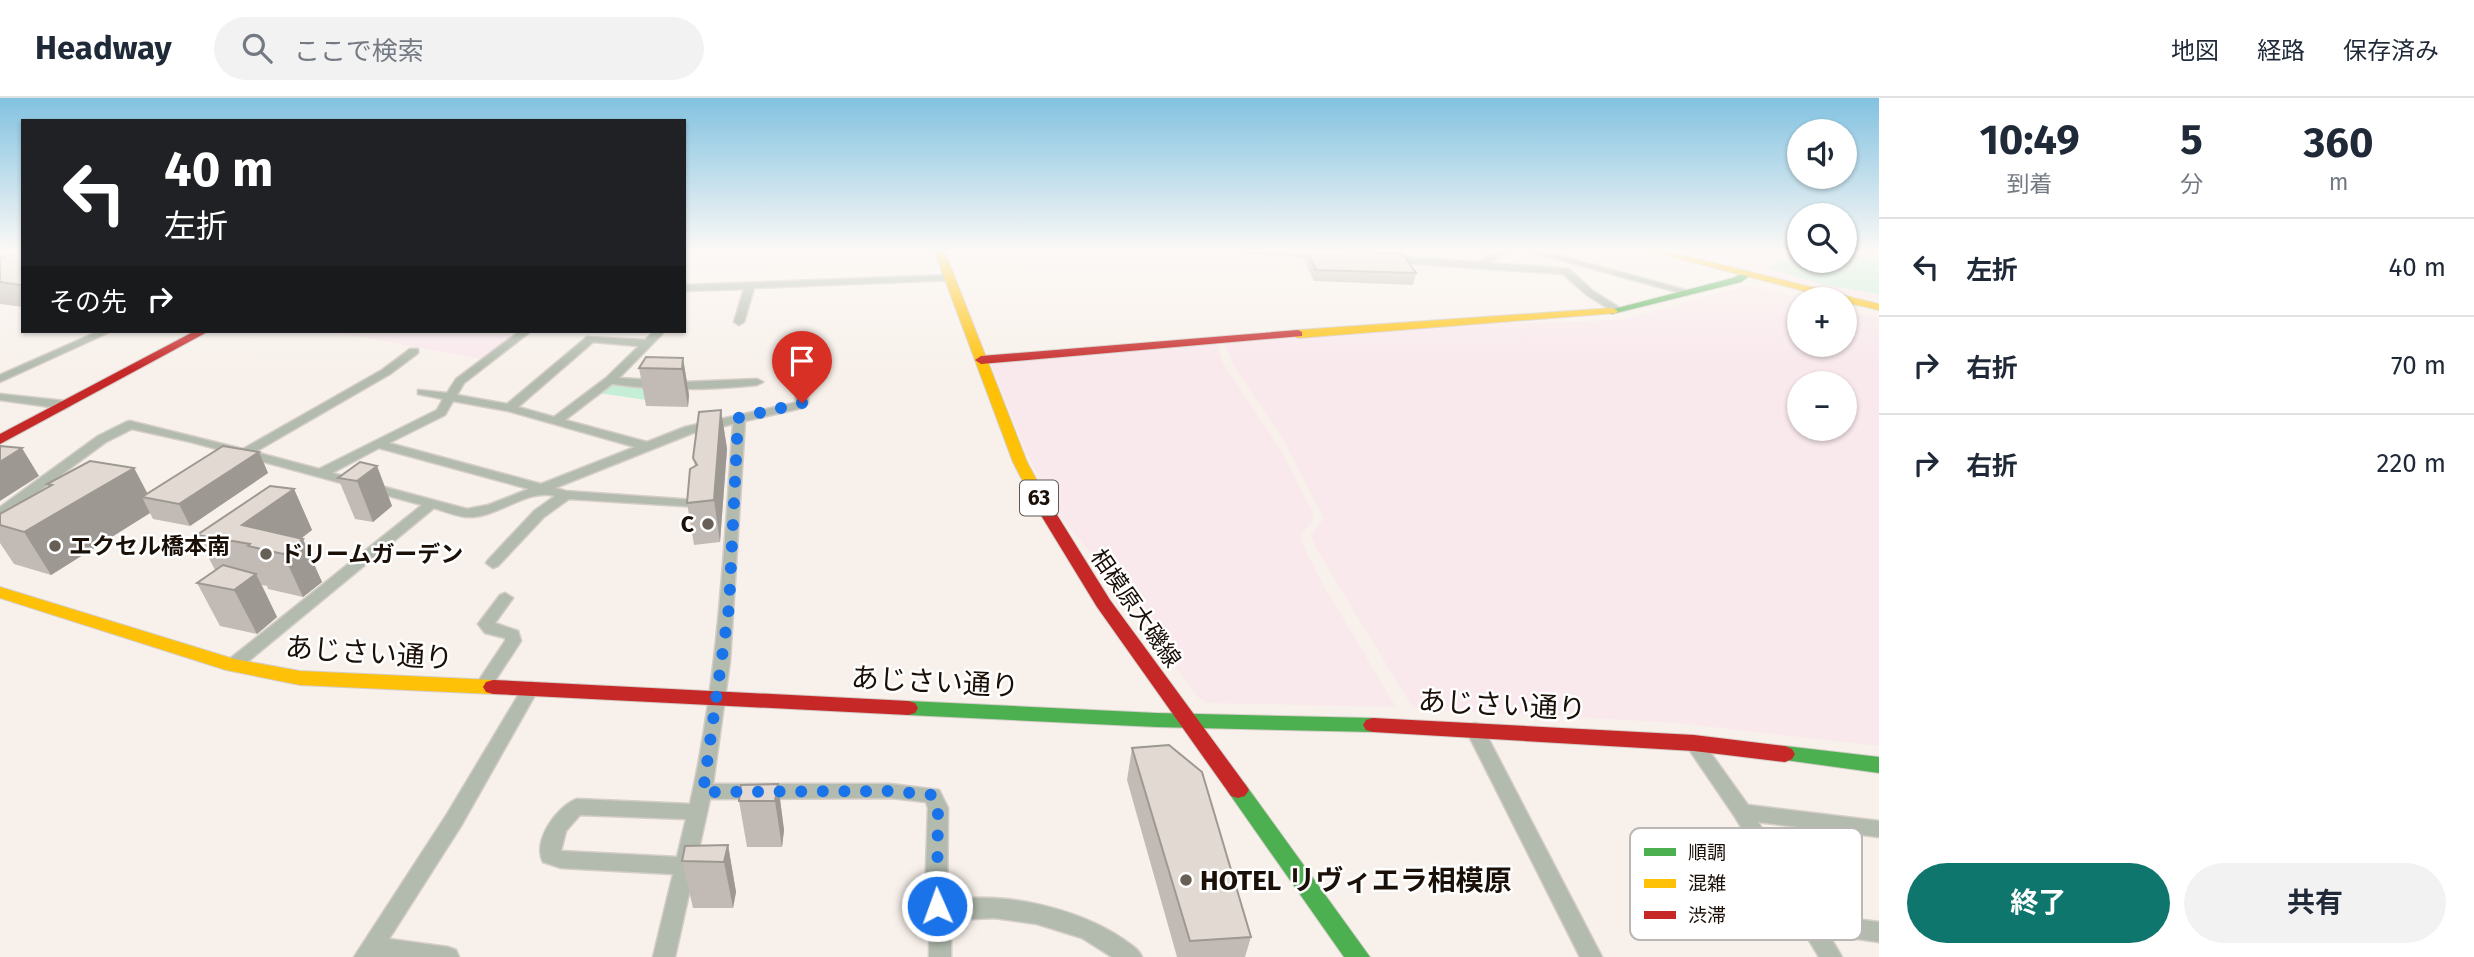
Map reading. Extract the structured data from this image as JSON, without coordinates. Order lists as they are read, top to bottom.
{
  "streets": {
    "main road": ["63", "相模原大磯線", "あじさい通り"]
  },
  "crossings": [
    ["相模原大磯線", "あじさい通り"]
  ],
  "places": [
    "C",
    "エクセル橋本南",
    "ドリームガーデン",
    "HOTEL リヴィエラ相模原"
  ],
  "legend": ["順調", "混雑", "渋滞"],
  "page": {
    "header": "Headway",
    "search": "ここで検索",
    "nav": ["地図", "経路", "保存済み"],
    "eta": [
      "10:49",
      "到着",
      "5",
      "分",
      "360",
      "m"
    ],
    "map_buttons": ["+", "−"],
    "turn": ["40 m", "左折"],
    "list": [
      {
        "name": "左折",
        "value": "40 m"
      },
      {
        "name": "右折",
        "value": "70 m"
      },
      {
        "name": "右折",
        "value": "220 m"
      }
    ],
    "then": "その先",
    "buttons": ["終了", "共有"]
  }
}
